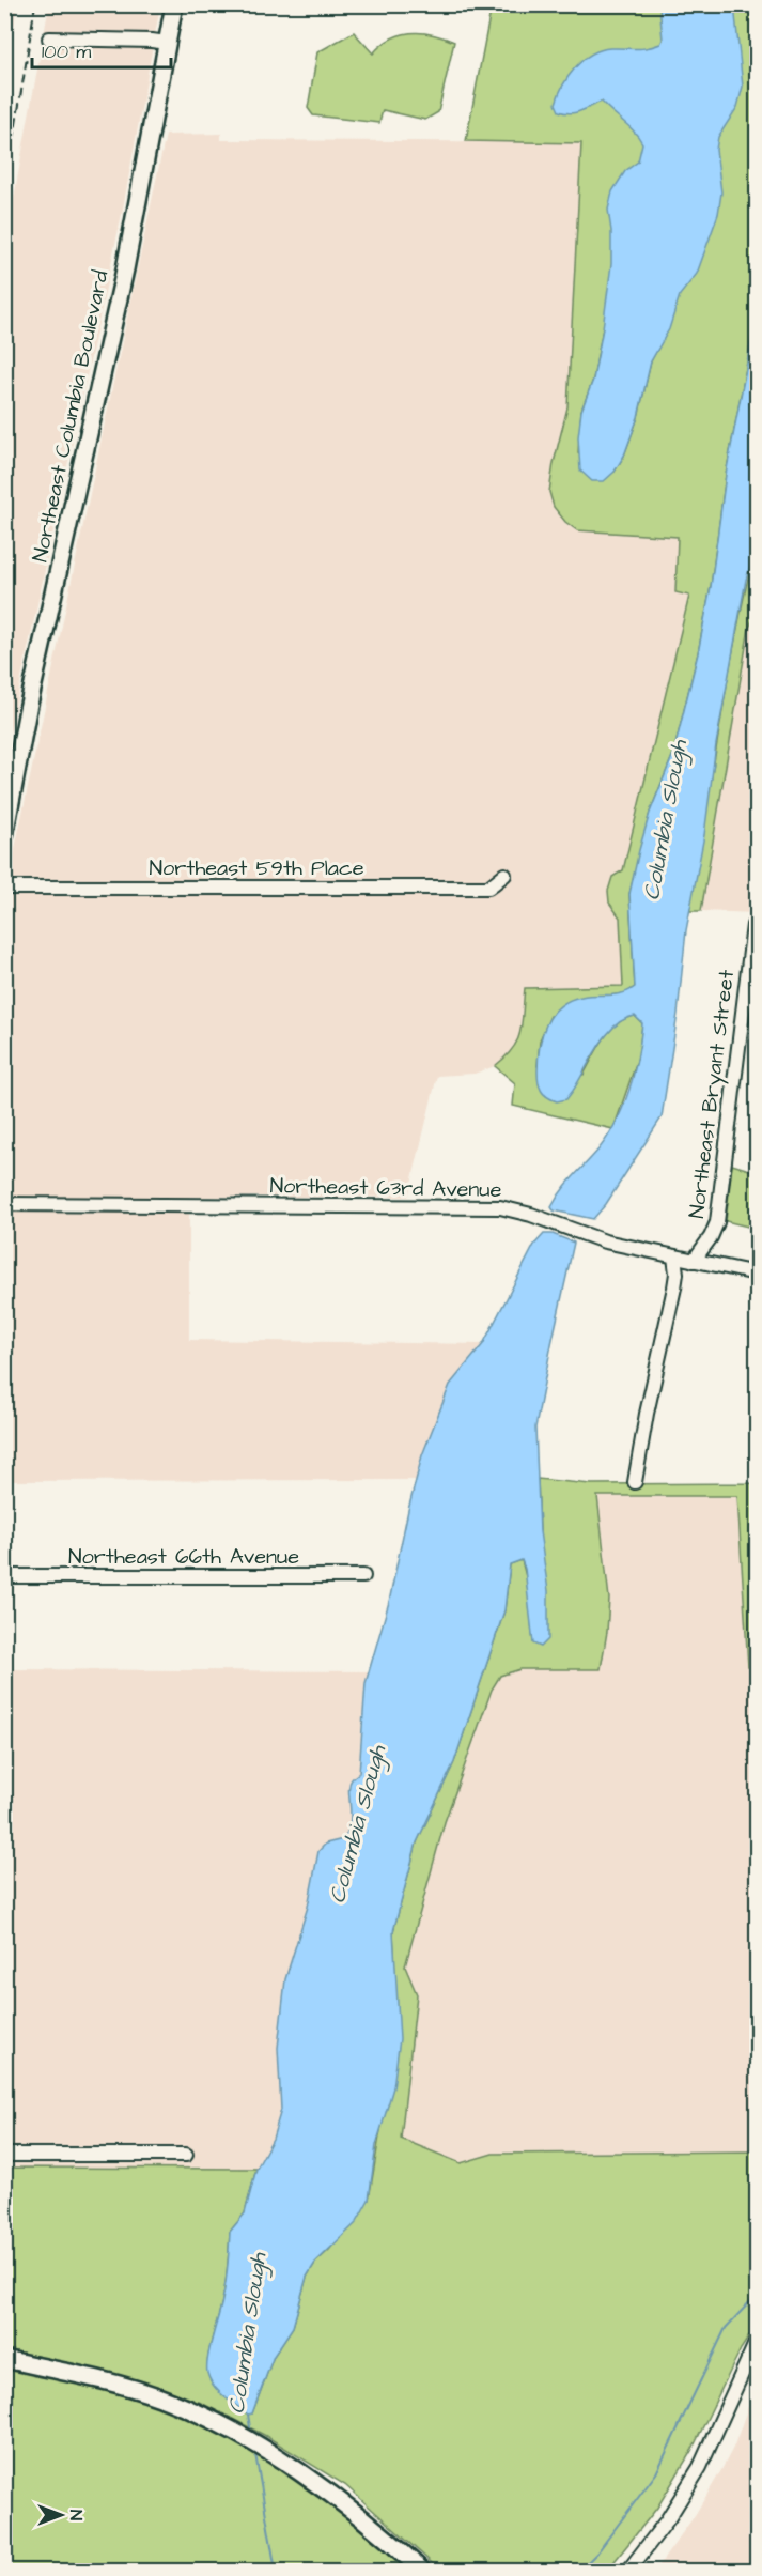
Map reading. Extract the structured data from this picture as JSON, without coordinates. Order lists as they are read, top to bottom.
{
  "streets": {
    "main road": ["Northeast Columbia Boulevard"],
    "street": [
      "Northeast 59th Place",
      "Northeast Bryant Street",
      "Northeast 63rd Avenue",
      "Northeast 66th Avenue"
    ]
  },
  "crossings": [
    ["Northeast Bryant Street", "Northeast 63rd Avenue"]
  ],
  "water": ["Columbia Slough"],
  "scale_bar": "100 m",
  "north": "right"
}
